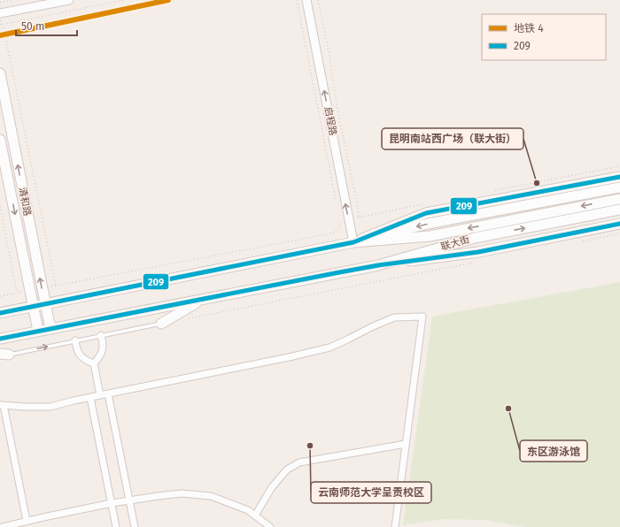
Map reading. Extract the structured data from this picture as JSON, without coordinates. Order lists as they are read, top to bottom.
{
  "streets": {
    "main road": ["清和路", "联大街"],
    "street": ["启程路"]
  },
  "crossings": [
    ["启程路", "联大街"],
    ["清和路", "联大街"]
  ],
  "one_way": ["启程路"],
  "places": ["昆明南站西广场（联大街）", "东区游泳馆", "云南师范大学呈贡校区"],
  "lines": ["metro line 4", "transit line 209"],
  "legend": ["地铁 4", "209"],
  "scale_bar": "50 m"
}
